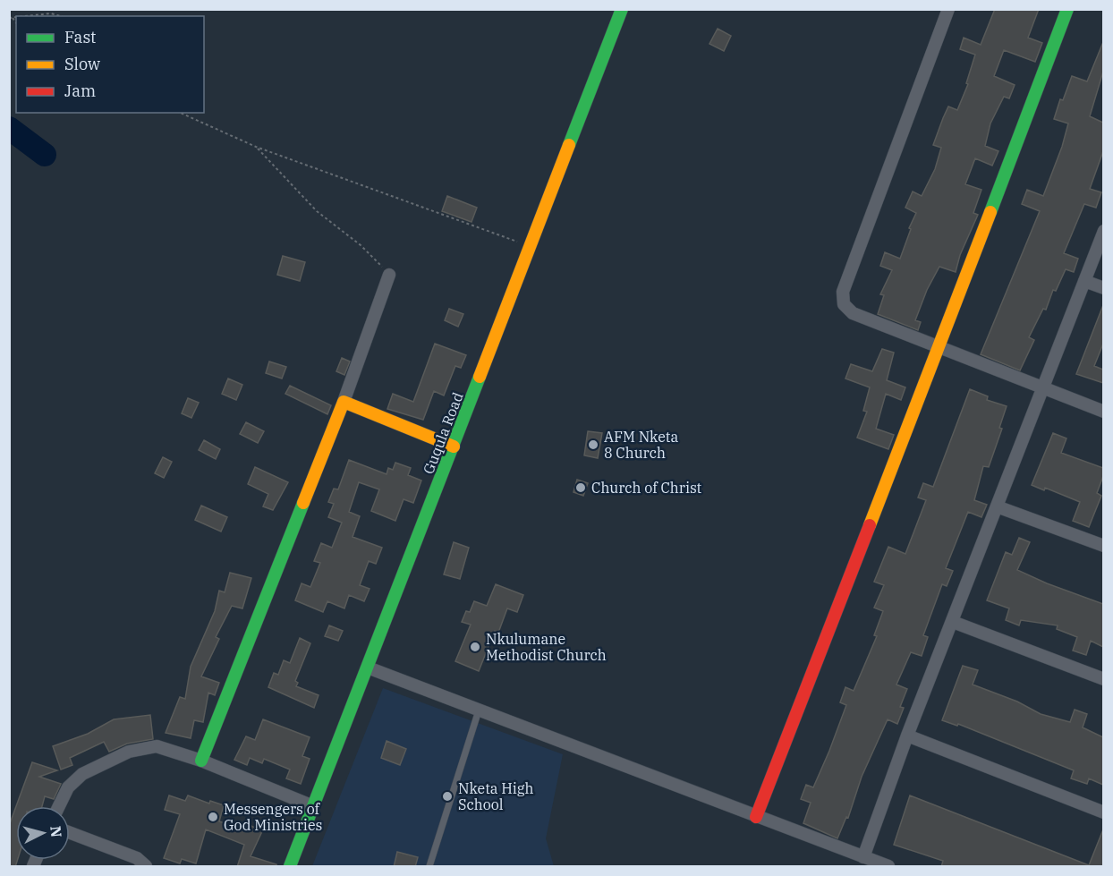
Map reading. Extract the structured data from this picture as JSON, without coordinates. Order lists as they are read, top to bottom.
{
  "streets": {
    "street": ["Guqula Road"]
  },
  "places": [
    "AFM Nketa 8 Church",
    "Church of Christ",
    "Nkulumane Methodist Church",
    "Nketa High School",
    "Messengers of God Ministries"
  ],
  "legend": ["Fast", "Slow", "Jam"],
  "north": "right"
}
